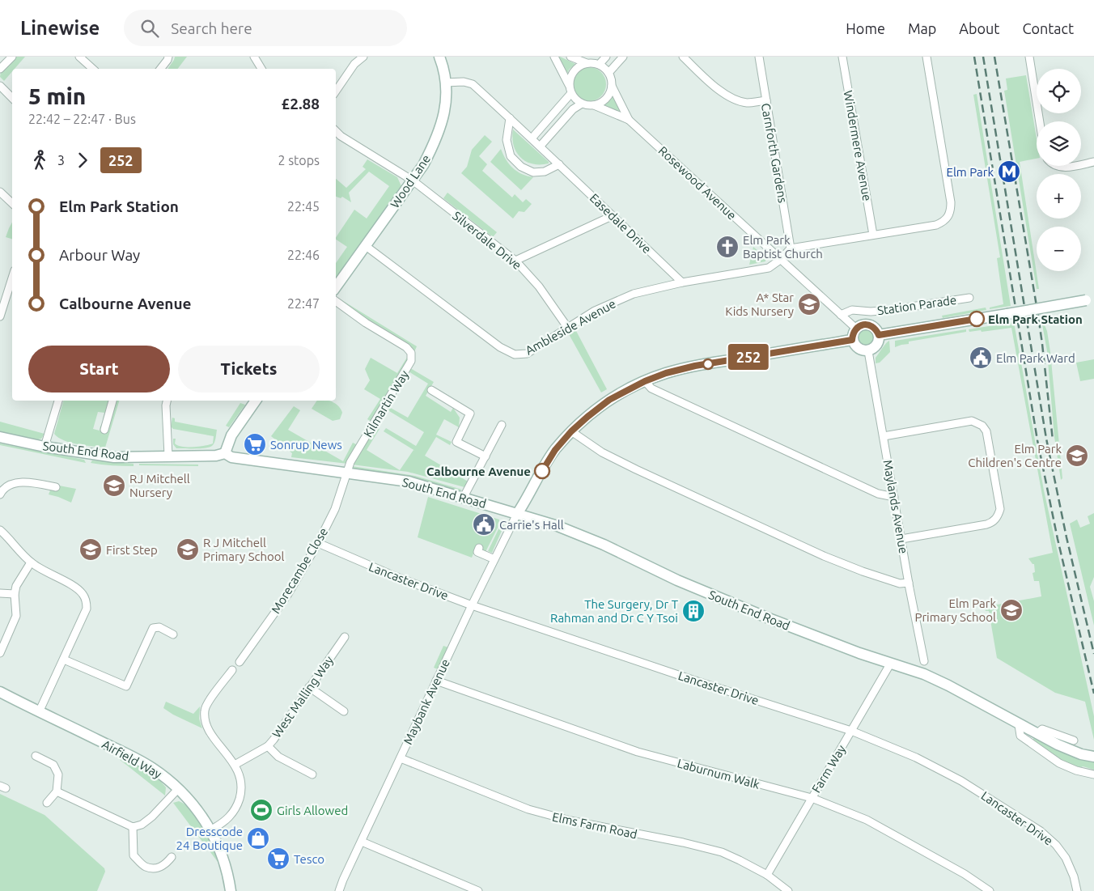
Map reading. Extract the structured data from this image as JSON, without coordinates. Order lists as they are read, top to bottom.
{
  "streets": {
    "street": [
      "Windermere Avenue",
      "Carnforth Gardens",
      "Wood Lane",
      "Rosewood Avenue",
      "Easedale Drive",
      "Silverdale Drive",
      "Station Parade",
      "Ambleside Avenue",
      "Kilmartin Way",
      "South End Road",
      "Maylands Avenue",
      "Morecambe Close",
      "Lancaster Drive",
      "West Malling Way",
      "Maybank Avenue",
      "Airfield Way",
      "Farm Way",
      "Laburnum Walk",
      "Elms Farm Road"
    ]
  },
  "crossings": [
    ["Carnforth Gardens", "Ambleside Avenue"],
    ["Wood Lane", "Easedale Drive"],
    ["Wood Lane", "Silverdale Drive"],
    ["Wood Lane", "Ambleside Avenue"],
    ["Rosewood Avenue", "Station Parade"],
    ["Rosewood Avenue", "Ambleside Avenue"],
    ["Rosewood Avenue", "Maylands Avenue"],
    ["Easedale Drive", "Ambleside Avenue"],
    ["Silverdale Drive", "Ambleside Avenue"],
    ["Kilmartin Way", "South End Road"],
    ["Kilmartin Way", "Morecambe Close"],
    ["South End Road", "Morecambe Close"],
    ["South End Road", "Maybank Avenue"],
    ["South End Road", "Farm Way"],
    ["Morecambe Close", "Lancaster Drive"],
    ["Lancaster Drive", "Maybank Avenue"],
    ["Lancaster Drive", "Farm Way"],
    ["Maybank Avenue", "Laburnum Walk"],
    ["Maybank Avenue", "Elms Farm Road"],
    ["Farm Way", "Laburnum Walk"],
    ["Farm Way", "Elms Farm Road"]
  ],
  "places": {
    "metro station": ["Elm Park"],
    "church": ["Elm Park Baptist Church"],
    "school or university": [
      "A* Star Kids Nursery",
      "Elm Park Children's Centre",
      "RJ Mitchell Nursery",
      "First Step",
      "R J Mitchell Primary School",
      "Elm Park Primary School"
    ],
    "other": ["Elm Park Station", "Calbourne Avenue"],
    "public building": ["Elm Park Ward", "Carrie's Hall"],
    "supermarket": ["Sonrup News", "Tesco"],
    "building": ["The Surgery, Dr T Rahman and Dr C Y Tsoi"],
    "sports": ["Girls Allowed"],
    "shop": ["Dresscode 24 Boutique"]
  },
  "lines": ["bus line 252"],
  "page": {
    "header": "Linewise",
    "search": "Search here",
    "nav": [
      "Home",
      "Map",
      "About",
      "Contact"
    ],
    "on_map": "252",
    "map_buttons": ["+", "−"],
    "heading": ["5 min", "22:42 – 22:47 · Bus", "£2.88"],
    "legs": ["3", "252", "2 stops"],
    "list": [
      {
        "name": "Elm Park Station",
        "value": "22:45"
      },
      {
        "name": "Arbour Way",
        "value": "22:46"
      },
      {
        "name": "Calbourne Avenue",
        "value": "22:47"
      }
    ],
    "buttons": ["Start", "Tickets"]
  }
}
